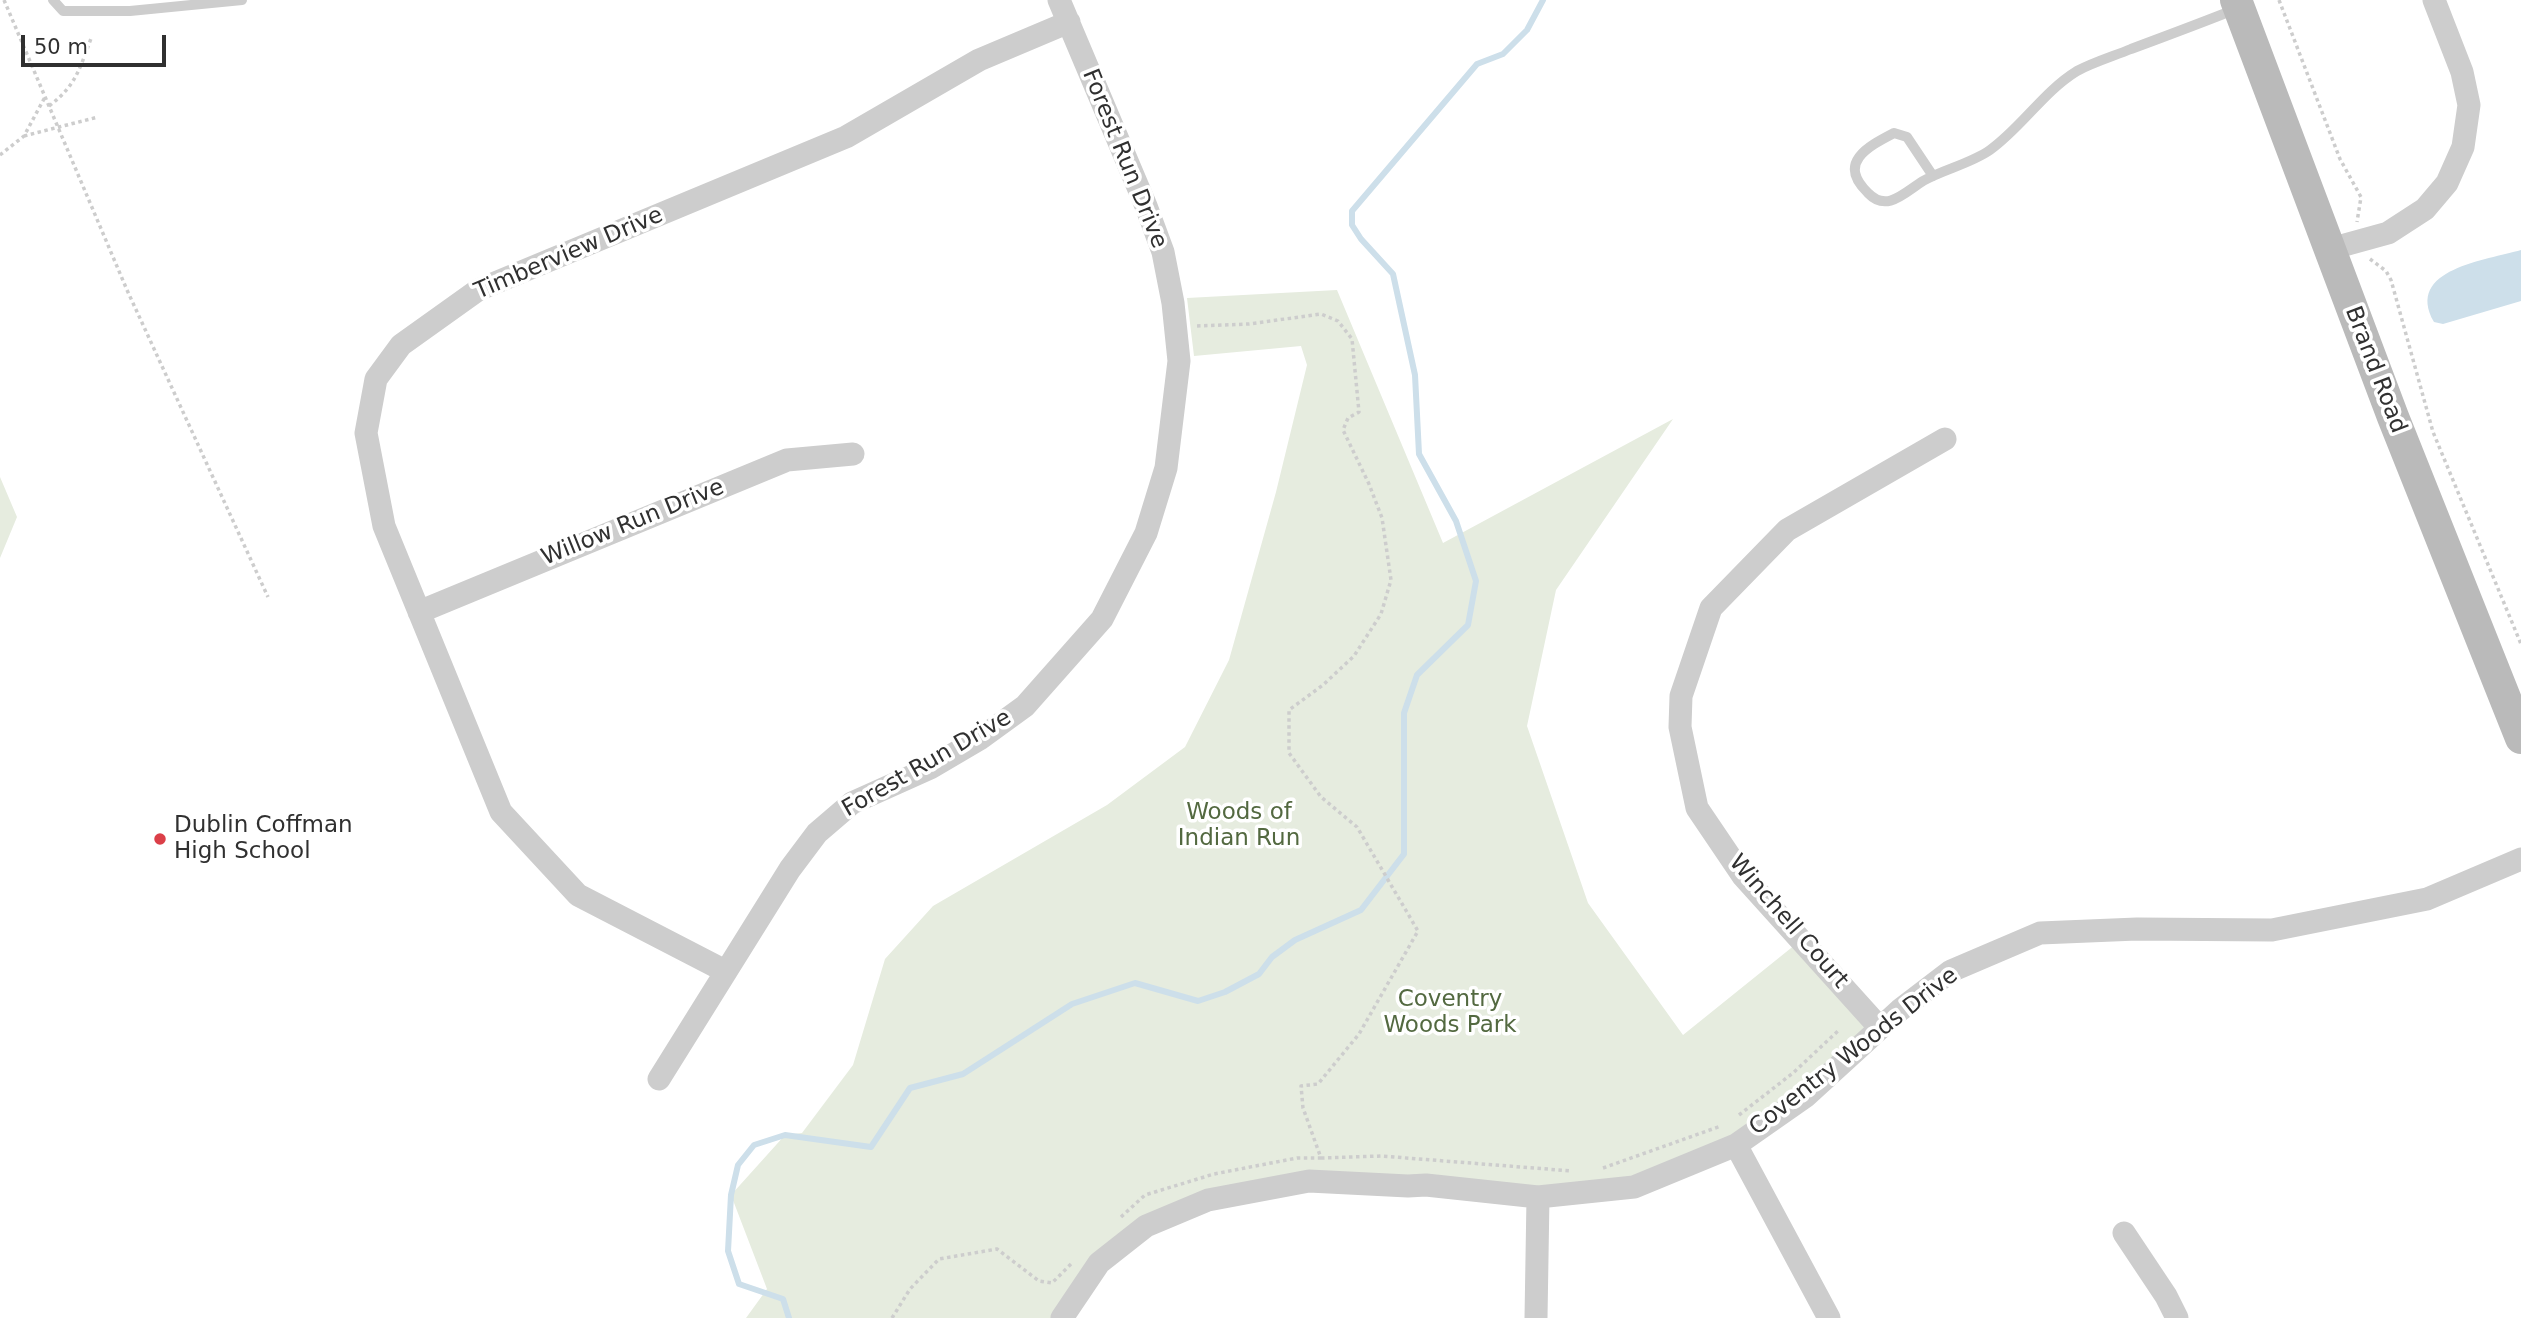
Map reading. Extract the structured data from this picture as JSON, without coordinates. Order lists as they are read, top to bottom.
{
  "streets": {
    "main road": ["Brand Road"],
    "street": [
      "Forest Run Drive",
      "Timberview Drive",
      "Willow Run Drive",
      "Winchell Court",
      "Coventry Woods Drive"
    ]
  },
  "crossings": [
    ["Forest Run Drive", "Timberview Drive"],
    ["Timberview Drive", "Willow Run Drive"],
    ["Winchell Court", "Coventry Woods Drive"]
  ],
  "parks": ["Woods of Indian Run", "Coventry Woods Park"],
  "places": ["Dublin Coffman High School"],
  "scale_bar": "50 m"
}
